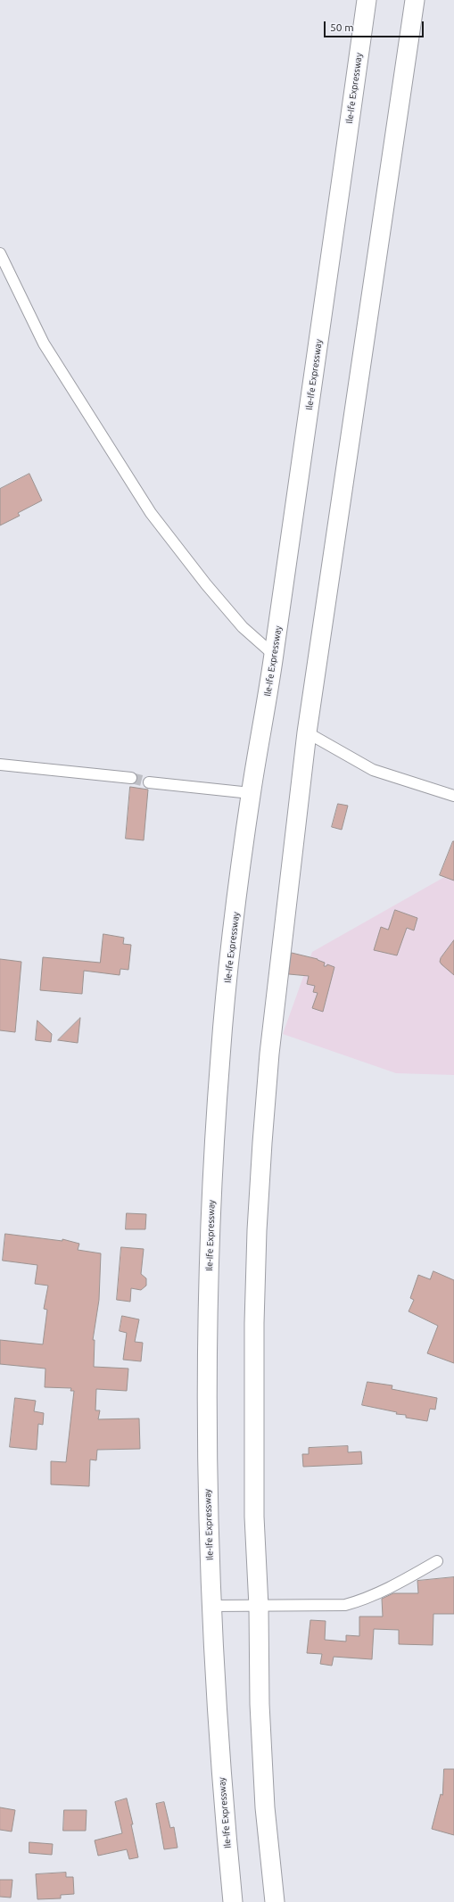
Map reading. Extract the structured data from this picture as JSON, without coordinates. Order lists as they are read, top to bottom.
{
  "streets": {
    "highway": ["Ile-Ife Expressway"]
  },
  "scale_bar": "50 m"
}
